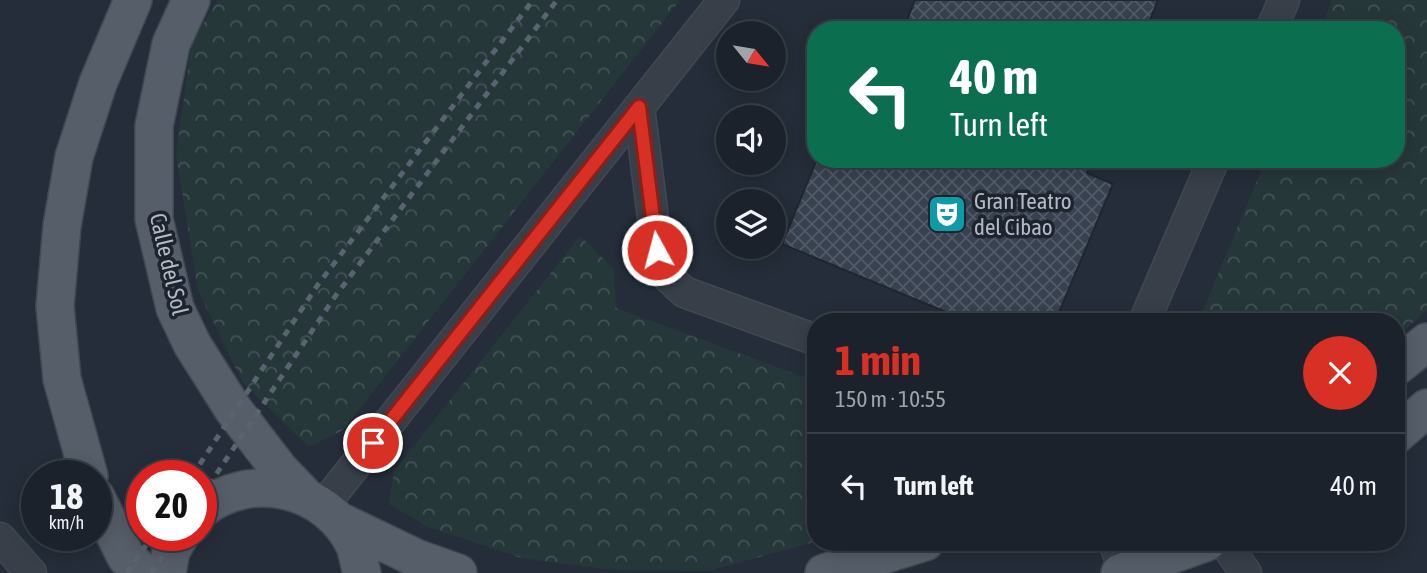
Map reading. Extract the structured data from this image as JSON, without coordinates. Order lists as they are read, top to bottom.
{
  "streets": {
    "main road": ["Calle del Sol"]
  },
  "places": {
    "theatre": ["Gran Teatro del Cibao"]
  },
  "north": "bottom right",
  "page": {
    "turn": ["40 m", "Turn left"],
    "heading": ["1 min", "150 m · 10:55"],
    "list": [
      {
        "name": "Turn left",
        "value": "40 m"
      }
    ],
    "speed": "18 km/h",
    "limit": "20"
  }
}
